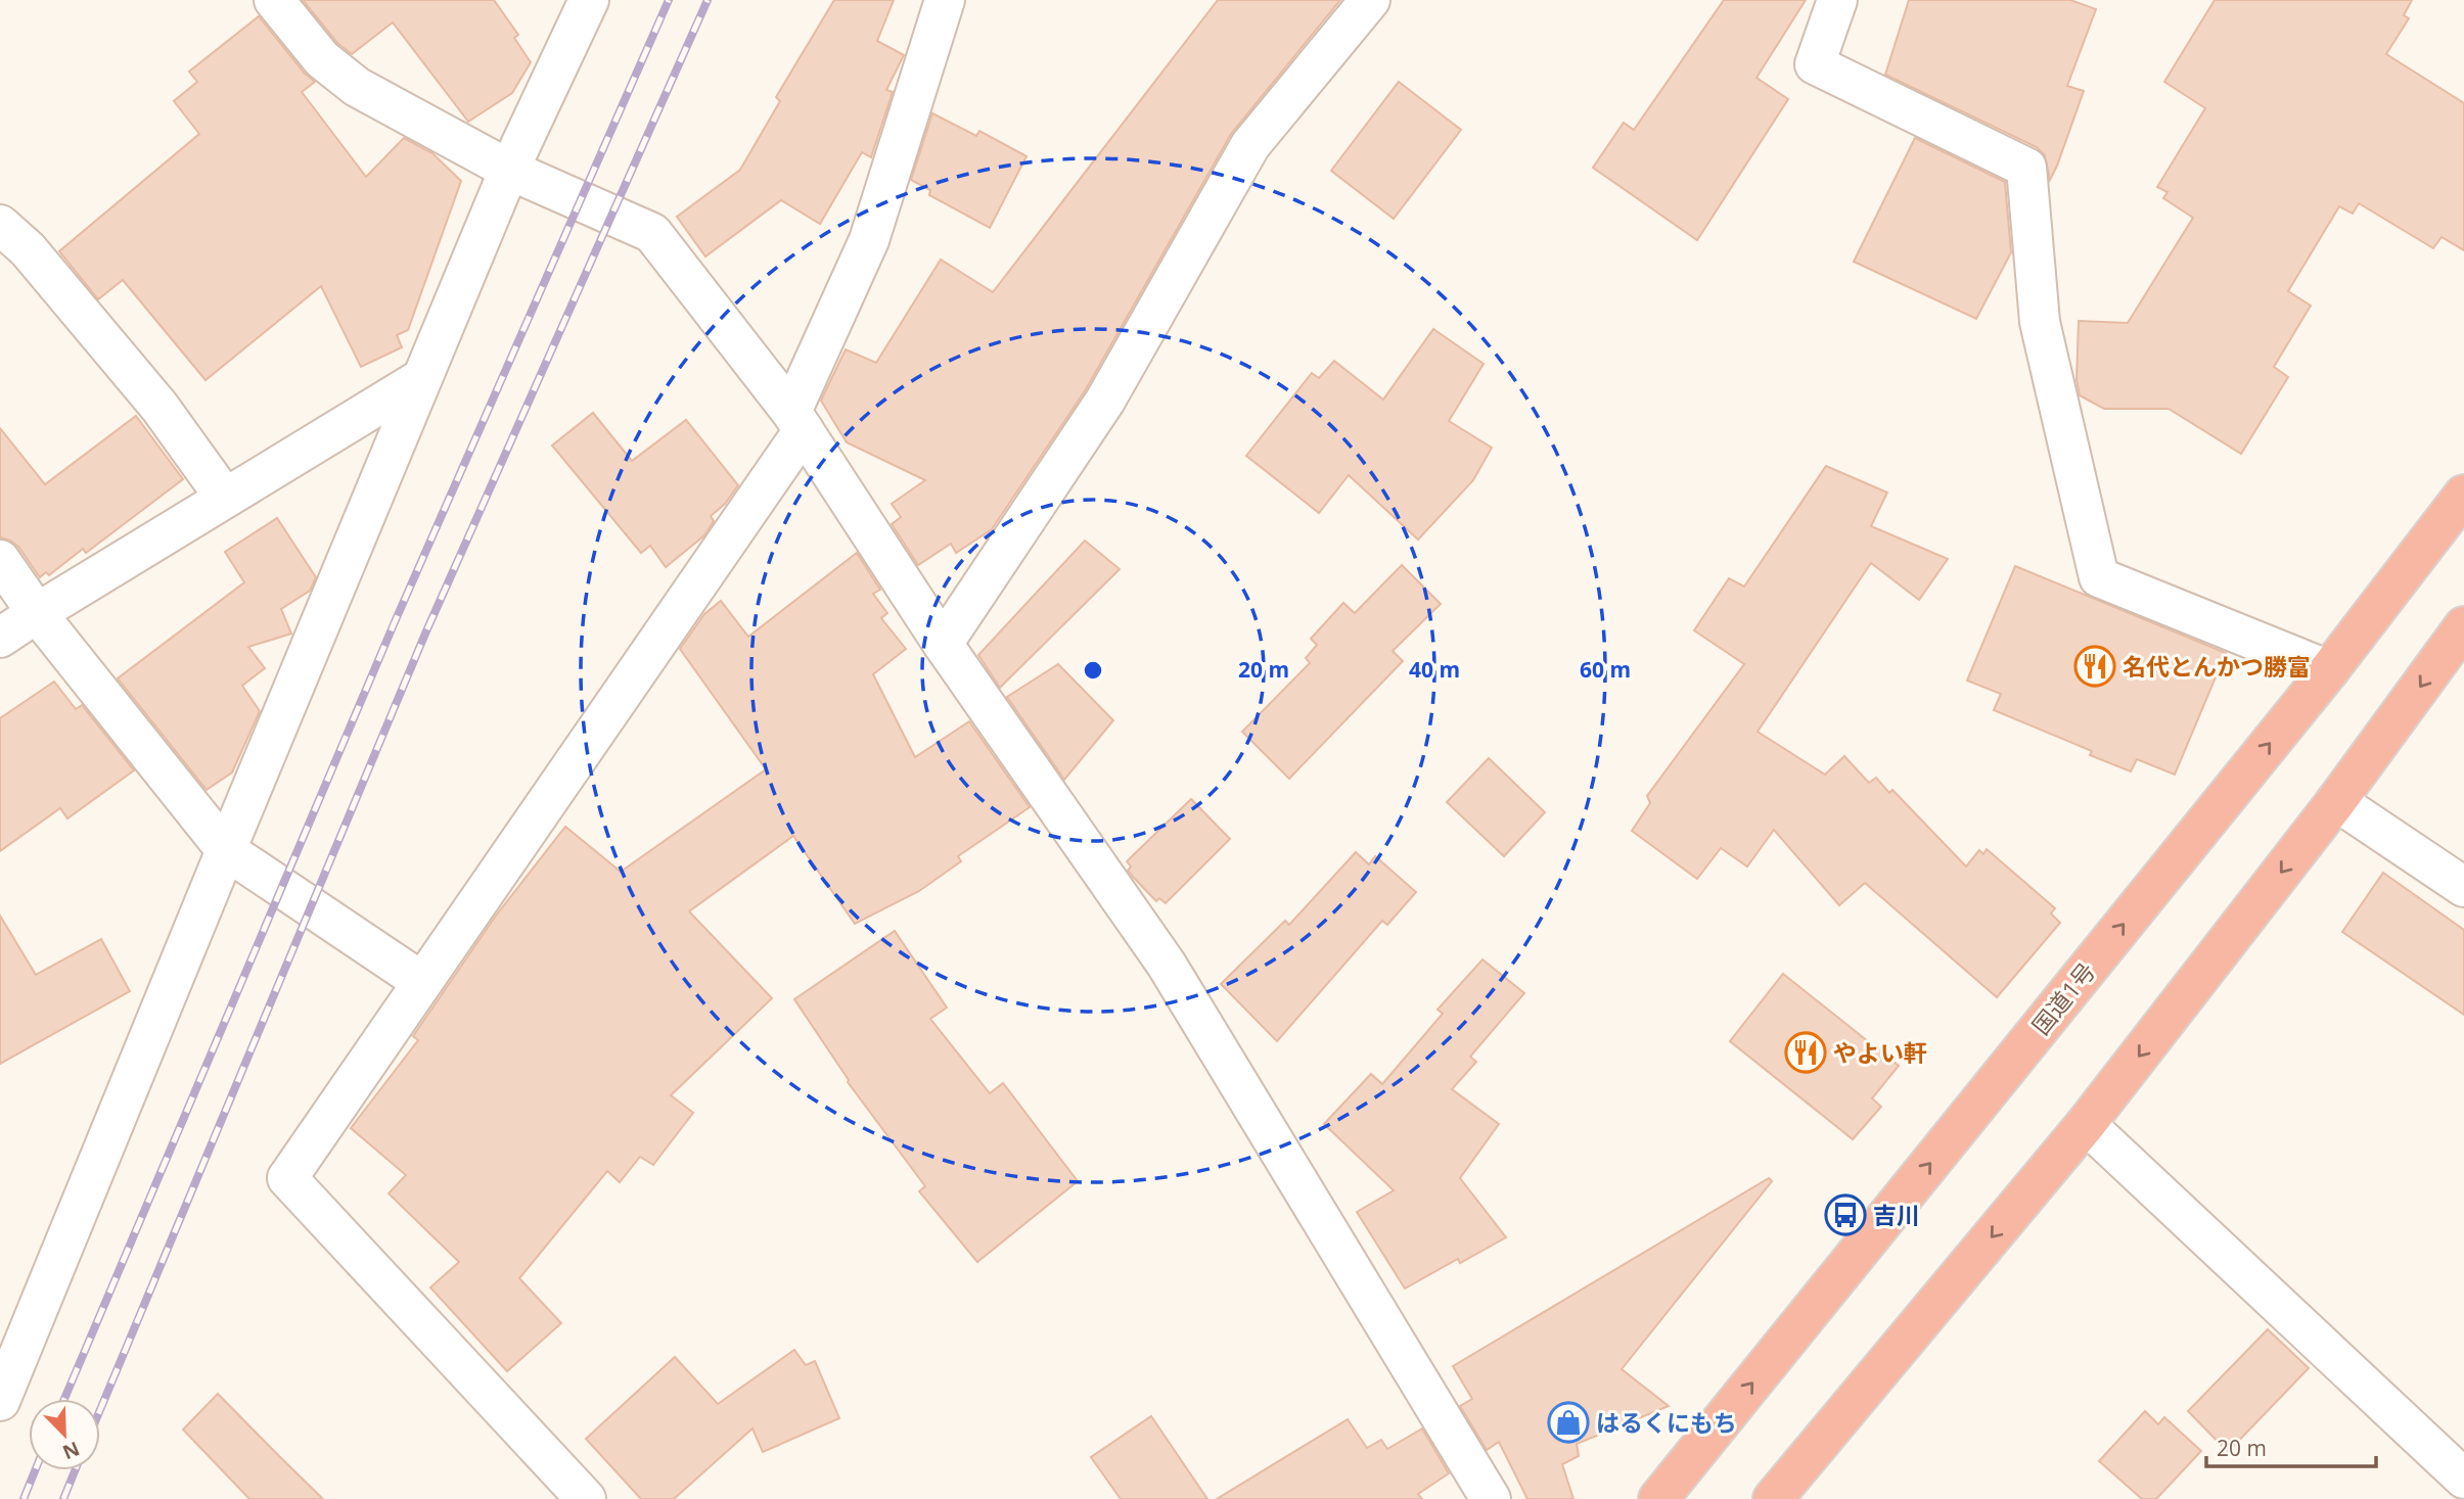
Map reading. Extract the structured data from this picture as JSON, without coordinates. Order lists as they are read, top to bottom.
{
  "streets": {
    "highway": ["国道1号"]
  },
  "places": {
    "restaurant": ["名代とんかつ勝富", "やよい軒"],
    "bus stop": ["吉川"],
    "shop": ["はるくにもち"]
  },
  "scale_bar": "20 m",
  "north": "bottom right",
  "rings": ["20 m", "40 m", "60 m"]
}
